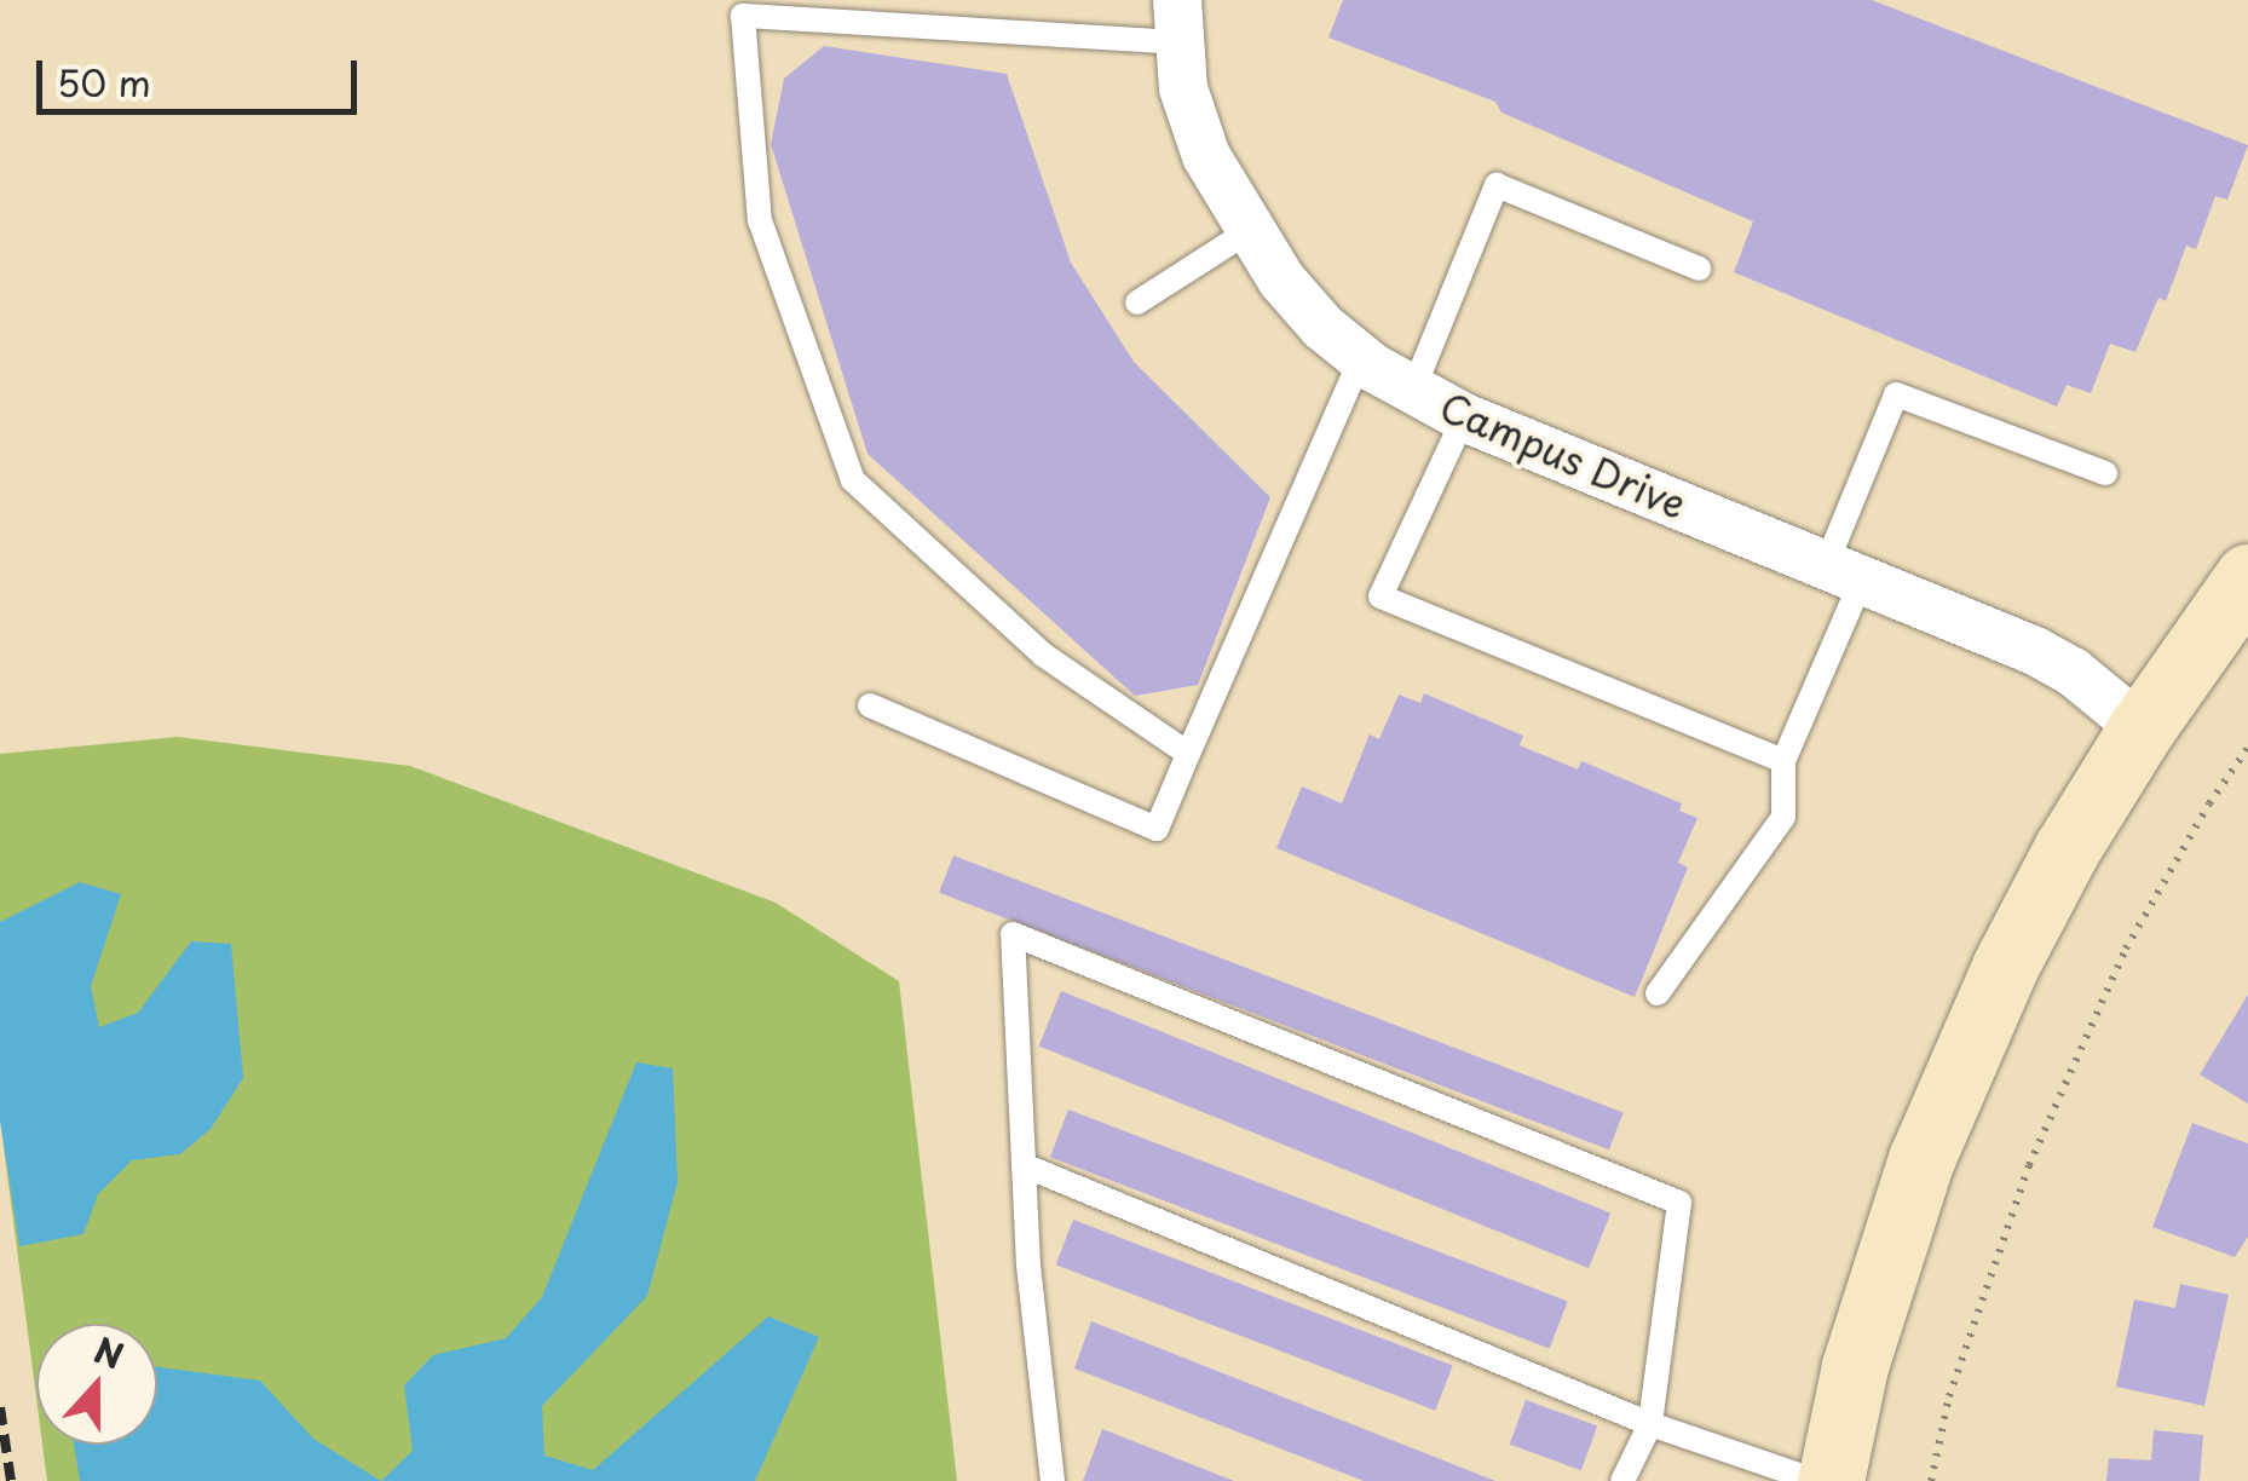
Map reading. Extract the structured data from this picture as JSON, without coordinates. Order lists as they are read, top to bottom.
{
  "streets": {
    "street": ["Campus Drive"]
  },
  "scale_bar": "50 m",
  "north": "top"
}
